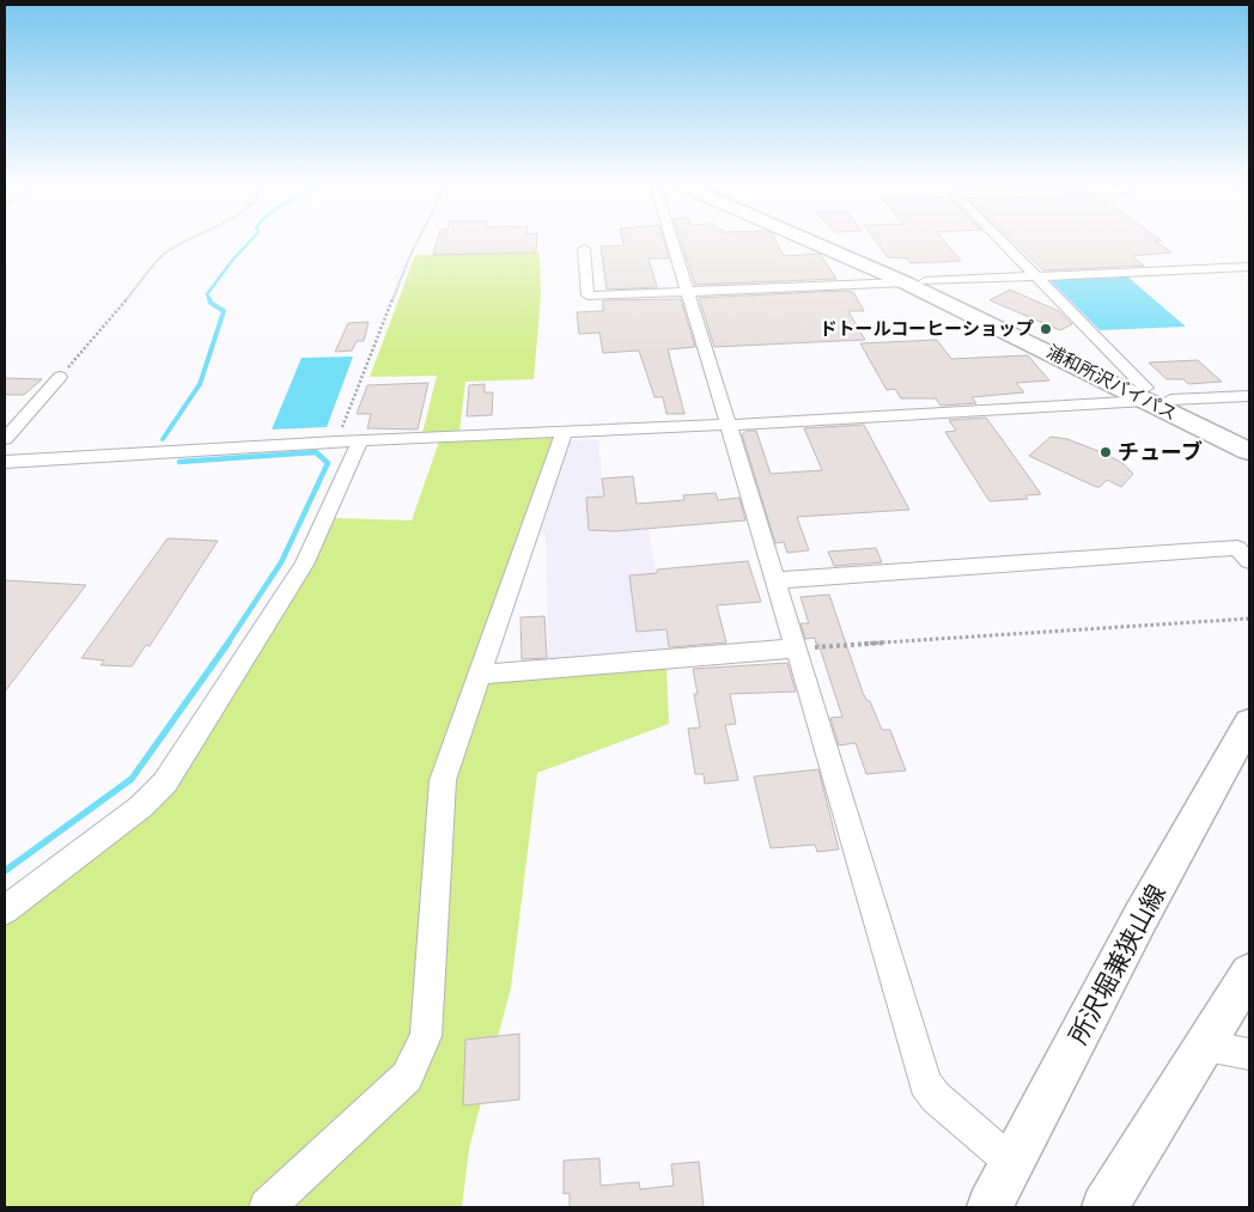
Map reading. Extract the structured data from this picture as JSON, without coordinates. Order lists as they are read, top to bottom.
{
  "streets": {
    "highway": ["浦和所沢バイパス"],
    "main road": ["所沢堀兼狭山線"]
  },
  "places": ["ドトールコーヒーショップ", "チューブ"]
}
